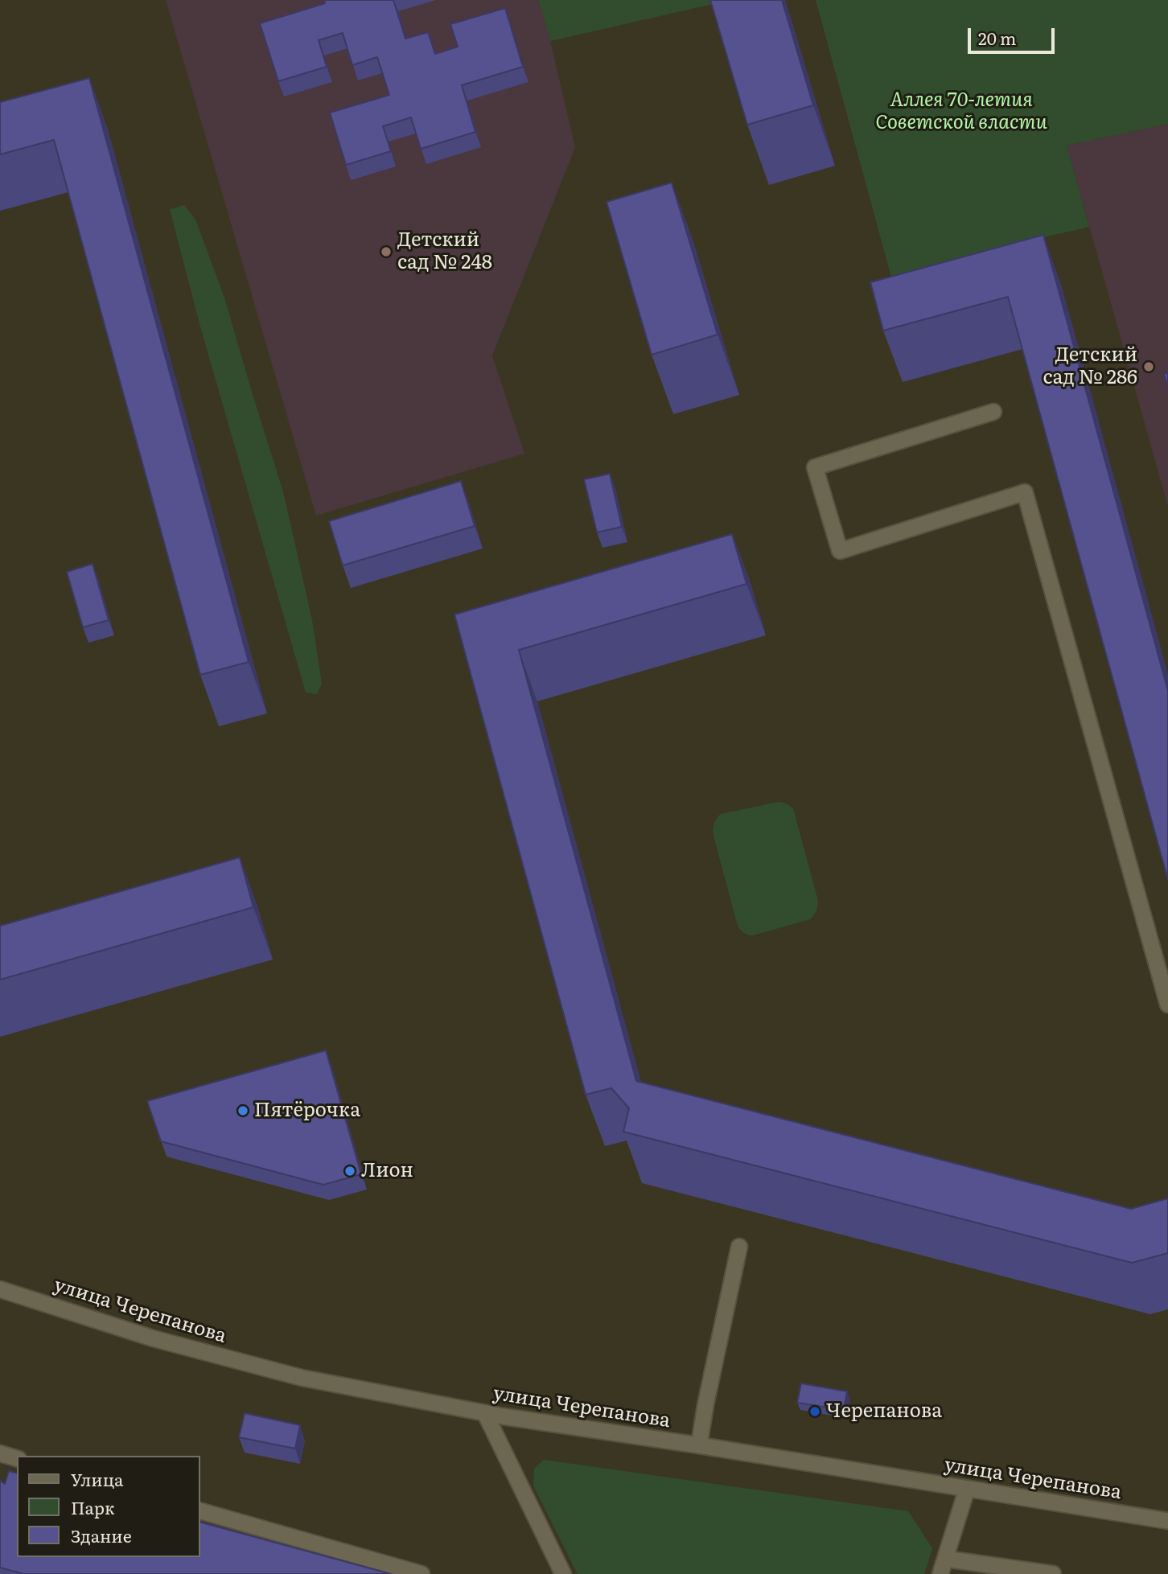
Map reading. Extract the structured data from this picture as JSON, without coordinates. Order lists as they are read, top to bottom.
{
  "streets": {
    "main road": ["улица Черепанова"]
  },
  "parks": ["Аллея 70-летия Советской власти"],
  "places": [
    "Детский сад № 248",
    "Детский сад № 286",
    "Пятёрочка",
    "Лион",
    "Черепанова"
  ],
  "legend": ["Улица", "Парк", "Здание"],
  "scale_bar": "20 m"
}
